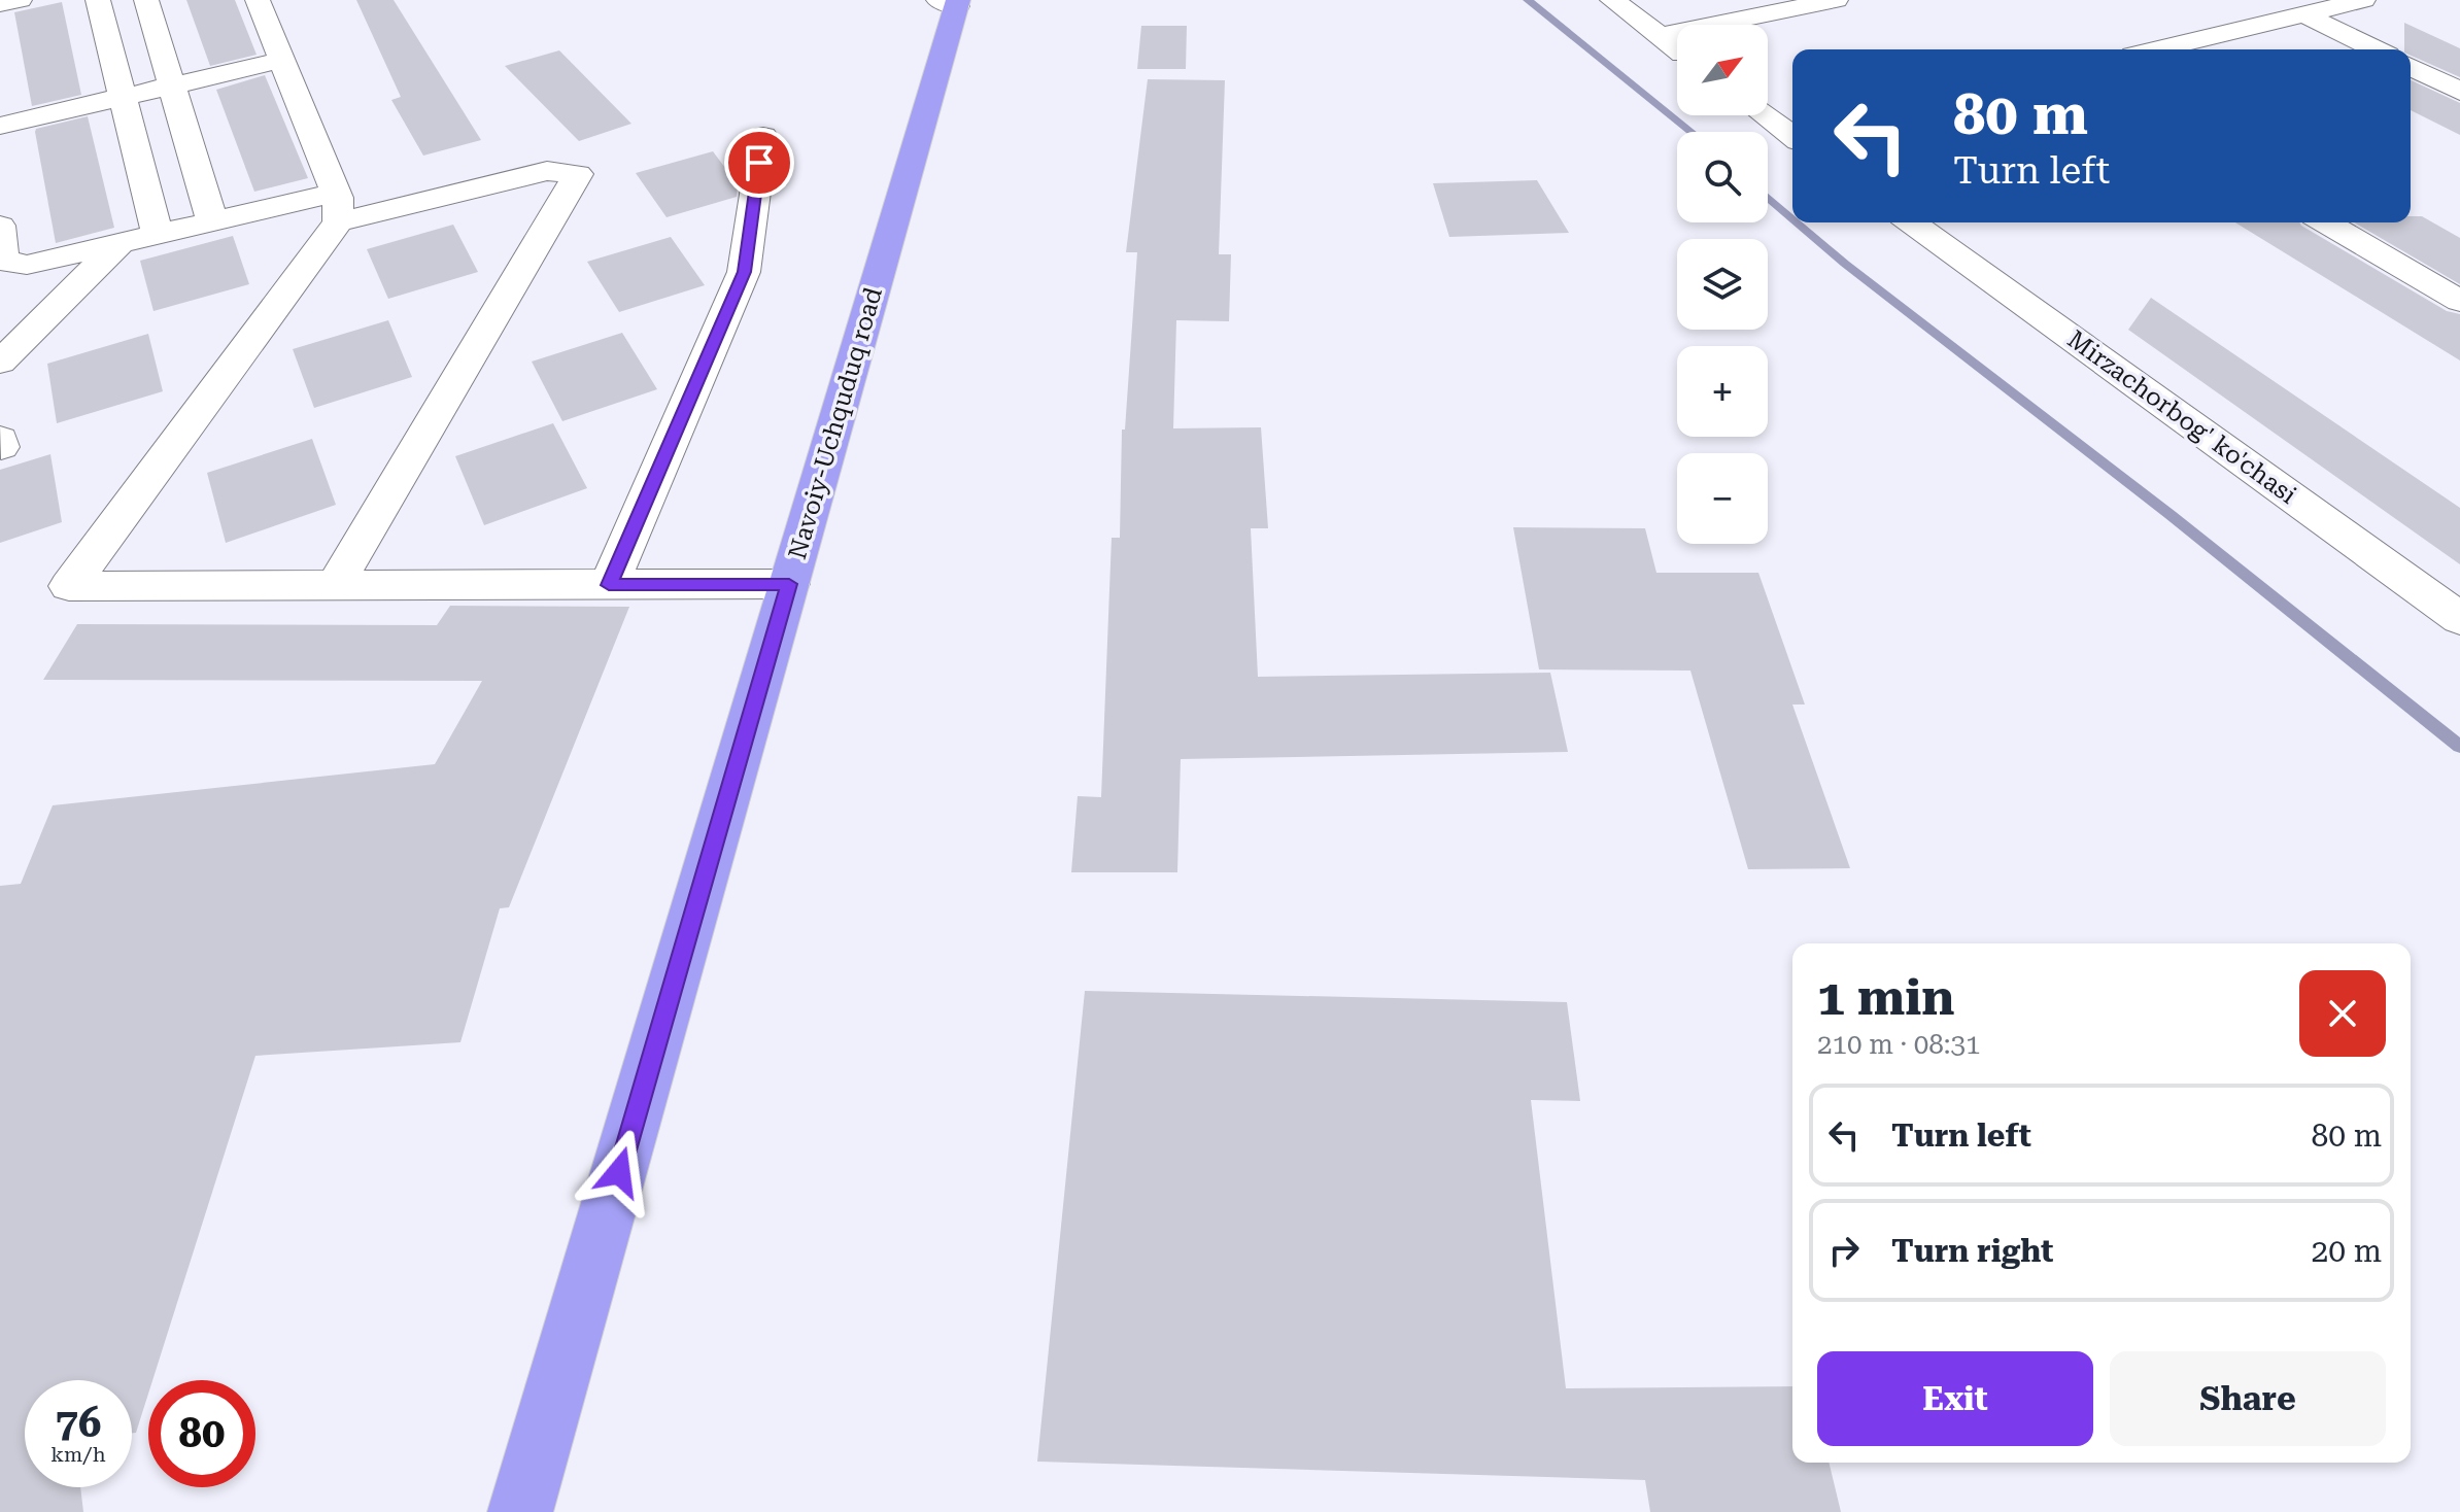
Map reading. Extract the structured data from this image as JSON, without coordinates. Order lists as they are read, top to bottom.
{
  "streets": {
    "highway": ["Navoiy-Uchquduq road"],
    "street": ["Mirzachorbog' ko'chasi"]
  },
  "north": "top right",
  "page": {
    "map_buttons": ["+", "−"],
    "turn": ["80 m", "Turn left"],
    "heading": ["1 min", "210 m · 08:31"],
    "list": [
      {
        "name": "Turn left",
        "value": "80 m"
      },
      {
        "name": "Turn right",
        "value": "20 m"
      }
    ],
    "buttons": ["Exit", "Share"],
    "speed": "76 km/h",
    "limit": "80"
  }
}
